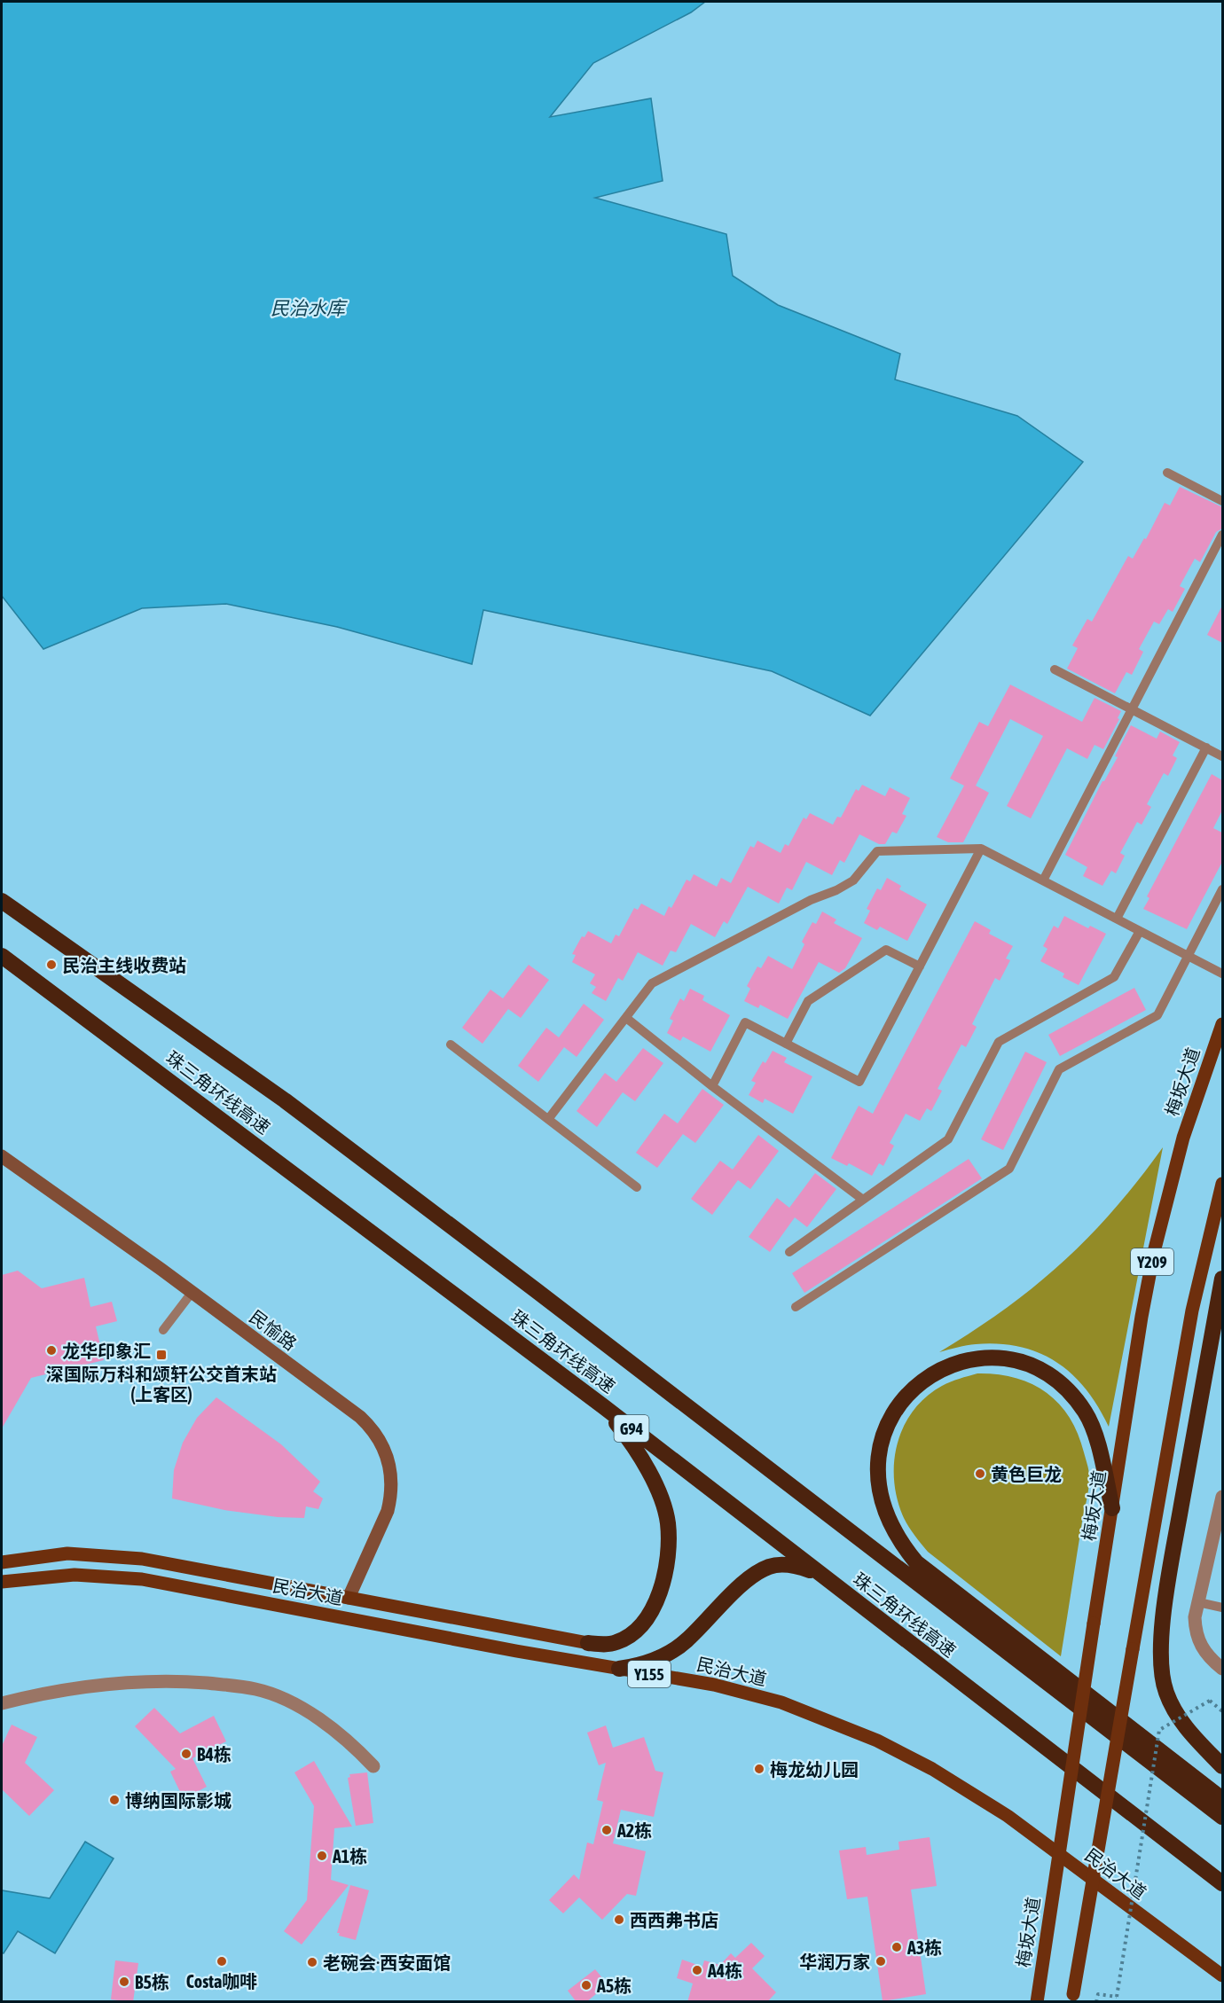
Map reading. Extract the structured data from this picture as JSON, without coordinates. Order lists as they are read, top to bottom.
{
  "streets": {
    "highway": ["珠三角环线高速", "G94"],
    "main road": [
      "梅坂大道",
      "Y209",
      "民治大道",
      "Y155"
    ],
    "street": ["民愉路"]
  },
  "crossings": [
    ["民愉路", "民治大道"]
  ],
  "water": ["民治水库"],
  "places": {
    "other": [
      "民治主线收费站",
      "龙华印象汇",
      "黄色巨龙",
      "B4栋",
      "梅龙幼儿园",
      "博纳国际影城",
      "A2栋",
      "A1栋",
      "西西弗书店",
      "A3栋",
      "Costa咖啡",
      "华润万家",
      "老碗会·西安面馆",
      "A4栋",
      "B5栋",
      "A5栋"
    ],
    "transit": ["深国际万科和颂轩公交首末站 (上客区)"]
  }
}
